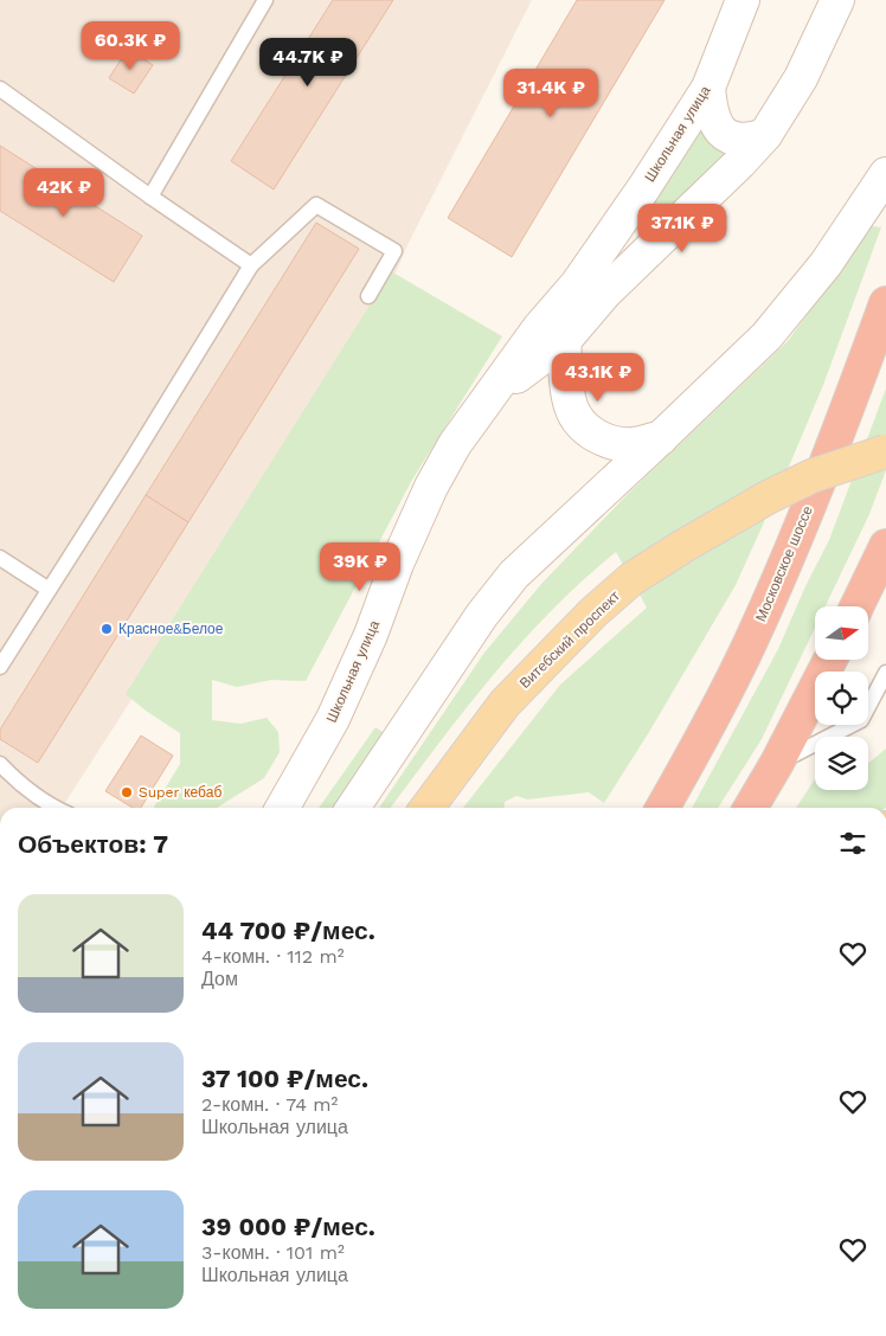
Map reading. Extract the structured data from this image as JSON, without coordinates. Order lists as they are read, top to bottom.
{
  "streets": {
    "highway": ["Московское шоссе"],
    "main road": ["Витебский проспект"],
    "street": ["Школьная улица"]
  },
  "places": ["Красное&Белое", "Super кебаб"],
  "north": "right",
  "page": {
    "price": [
      "60.3K ₽",
      "44.7K ₽",
      "31.4K ₽",
      "42K ₽",
      "37.1K ₽",
      "43.1K ₽",
      "39K ₽"
    ],
    "heading": "Объектов: 7",
    "list": [
      {
        "name": "44 700 ₽/мес.",
        "note": "4-комн. · 112 m² · Дом"
      },
      {
        "name": "37 100 ₽/мес.",
        "note": "2-комн. · 74 m² · Школьная улица"
      },
      {
        "name": "39 000 ₽/мес.",
        "note": "3-комн. · 101 m² · Школьная улица"
      }
    ]
  }
}
